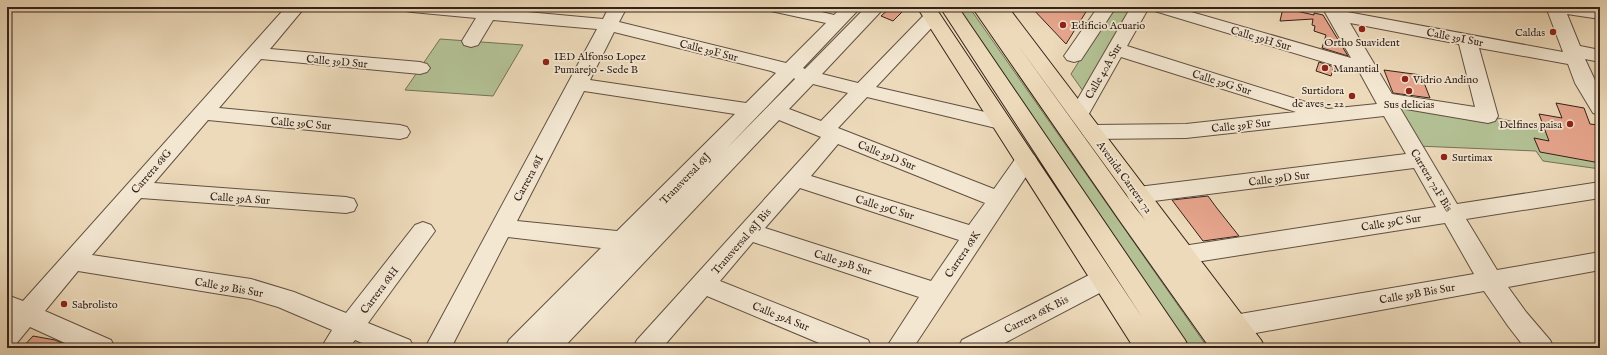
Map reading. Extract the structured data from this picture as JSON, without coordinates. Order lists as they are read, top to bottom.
{
  "streets": {
    "highway": ["Avenida Carrera 72"],
    "street": [
      "Calle 39I Sur",
      "Calle 39H Sur",
      "Calle 39F Sur",
      "Calle 39D Sur",
      "Calle 40A Sur",
      "Calle 39G Sur",
      "Calle 39C Sur",
      "Carrera 68G",
      "Carrera 68I",
      "Transversal 68J",
      "Carrera 72F Bis",
      "Calle 39A Sur",
      "Transversal 68J Bis",
      "Carrera 68K",
      "Calle 39B Sur",
      "Calle 39 Bis Sur",
      "Carrera 68H",
      "Calle 39B Bis Sur",
      "Carrera 68K Bis"
    ]
  },
  "crossings": [
    ["Calle 39I Sur", "Calle 39F Sur"],
    ["Calle 39I Sur", "Carrera 72F Bis"],
    ["Calle 39H Sur", "Carrera 72F Bis"],
    ["Calle 39F Sur", "Calle 39G Sur"],
    ["Calle 39F Sur", "Avenida Carrera 72"],
    ["Calle 39F Sur", "Carrera 68I"],
    ["Calle 39F Sur", "Transversal 68J"],
    ["Calle 39F Sur", "Carrera 72F Bis"],
    ["Calle 39F Sur", "Transversal 68J Bis"],
    ["Calle 39D Sur", "Carrera 68G"],
    ["Calle 39D Sur", "Avenida Carrera 72"],
    ["Calle 39D Sur", "Transversal 68J"],
    ["Calle 39D Sur", "Carrera 72F Bis"],
    ["Calle 39D Sur", "Transversal 68J Bis"],
    ["Calle 39D Sur", "Carrera 68K"],
    ["Calle 40A Sur", "Calle 39G Sur"],
    ["Calle 40A Sur", "Avenida Carrera 72"],
    ["Calle 39C Sur", "Carrera 68G"],
    ["Calle 39C Sur", "Avenida Carrera 72"],
    ["Calle 39C Sur", "Carrera 72F Bis"],
    ["Calle 39C Sur", "Transversal 68J Bis"],
    ["Calle 39C Sur", "Carrera 68K"],
    ["Carrera 68G", "Calle 39A Sur"],
    ["Carrera 68G", "Calle 39 Bis Sur"],
    ["Avenida Carrera 72", "Calle 39B Bis Sur"],
    ["Carrera 72F Bis", "Calle 39B Bis Sur"],
    ["Calle 39A Sur", "Transversal 68J Bis"],
    ["Transversal 68J Bis", "Calle 39B Sur"],
    ["Carrera 68K", "Calle 39B Sur"],
    ["Calle 39 Bis Sur", "Carrera 68H"]
  ],
  "places": [
    "Edificio Acuario",
    "Ortho Suavident",
    "Caldas",
    "IED Alfonso Lopez Pumarejo - Sede B",
    "Manantial",
    "Vidrio Andino",
    "Sus delicias",
    "Surtidora de aves - 22",
    "Delfines paisa",
    "Surtimax",
    "Sabrolisto"
  ]
}
